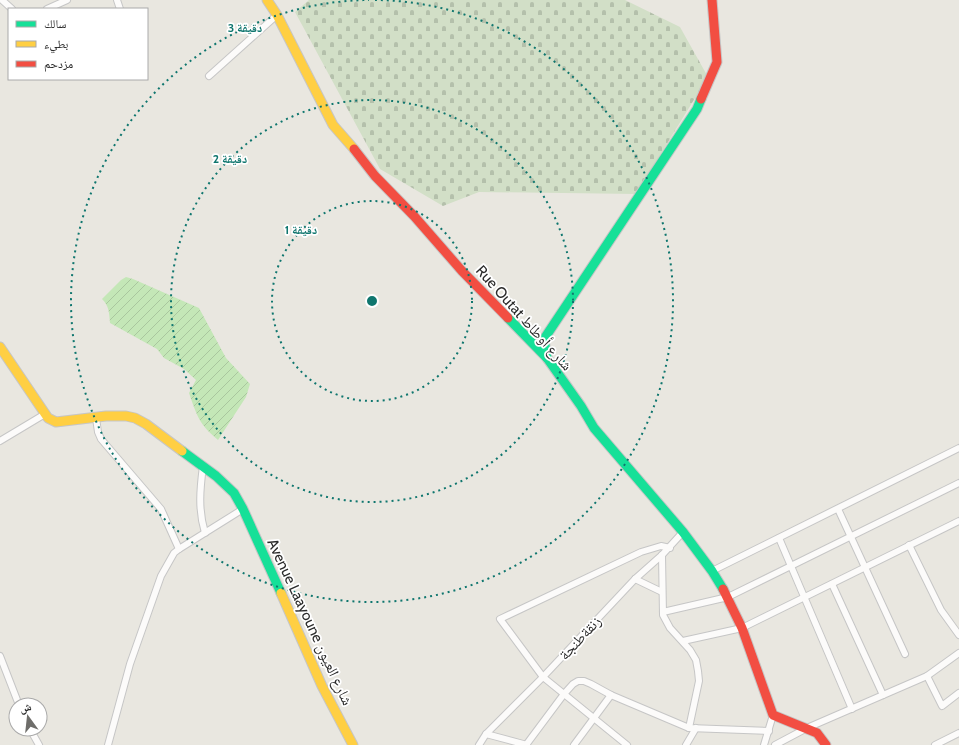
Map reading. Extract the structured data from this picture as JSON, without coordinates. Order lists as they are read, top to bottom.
{
  "streets": {
    "street": ["Rue Outat شارع أوطاط", "Avenue Laayoune شارع العيون", "زنقةطنجة"]
  },
  "crossings": [
    ["Rue Outat شارع أوطاط", "زنقةطنجة"]
  ],
  "legend": ["سالك", "بطيء", "مزدحم"],
  "north": "top",
  "rings": ["3 دقيقة", "2 دقيقة", "1 دقيقة"]
}
